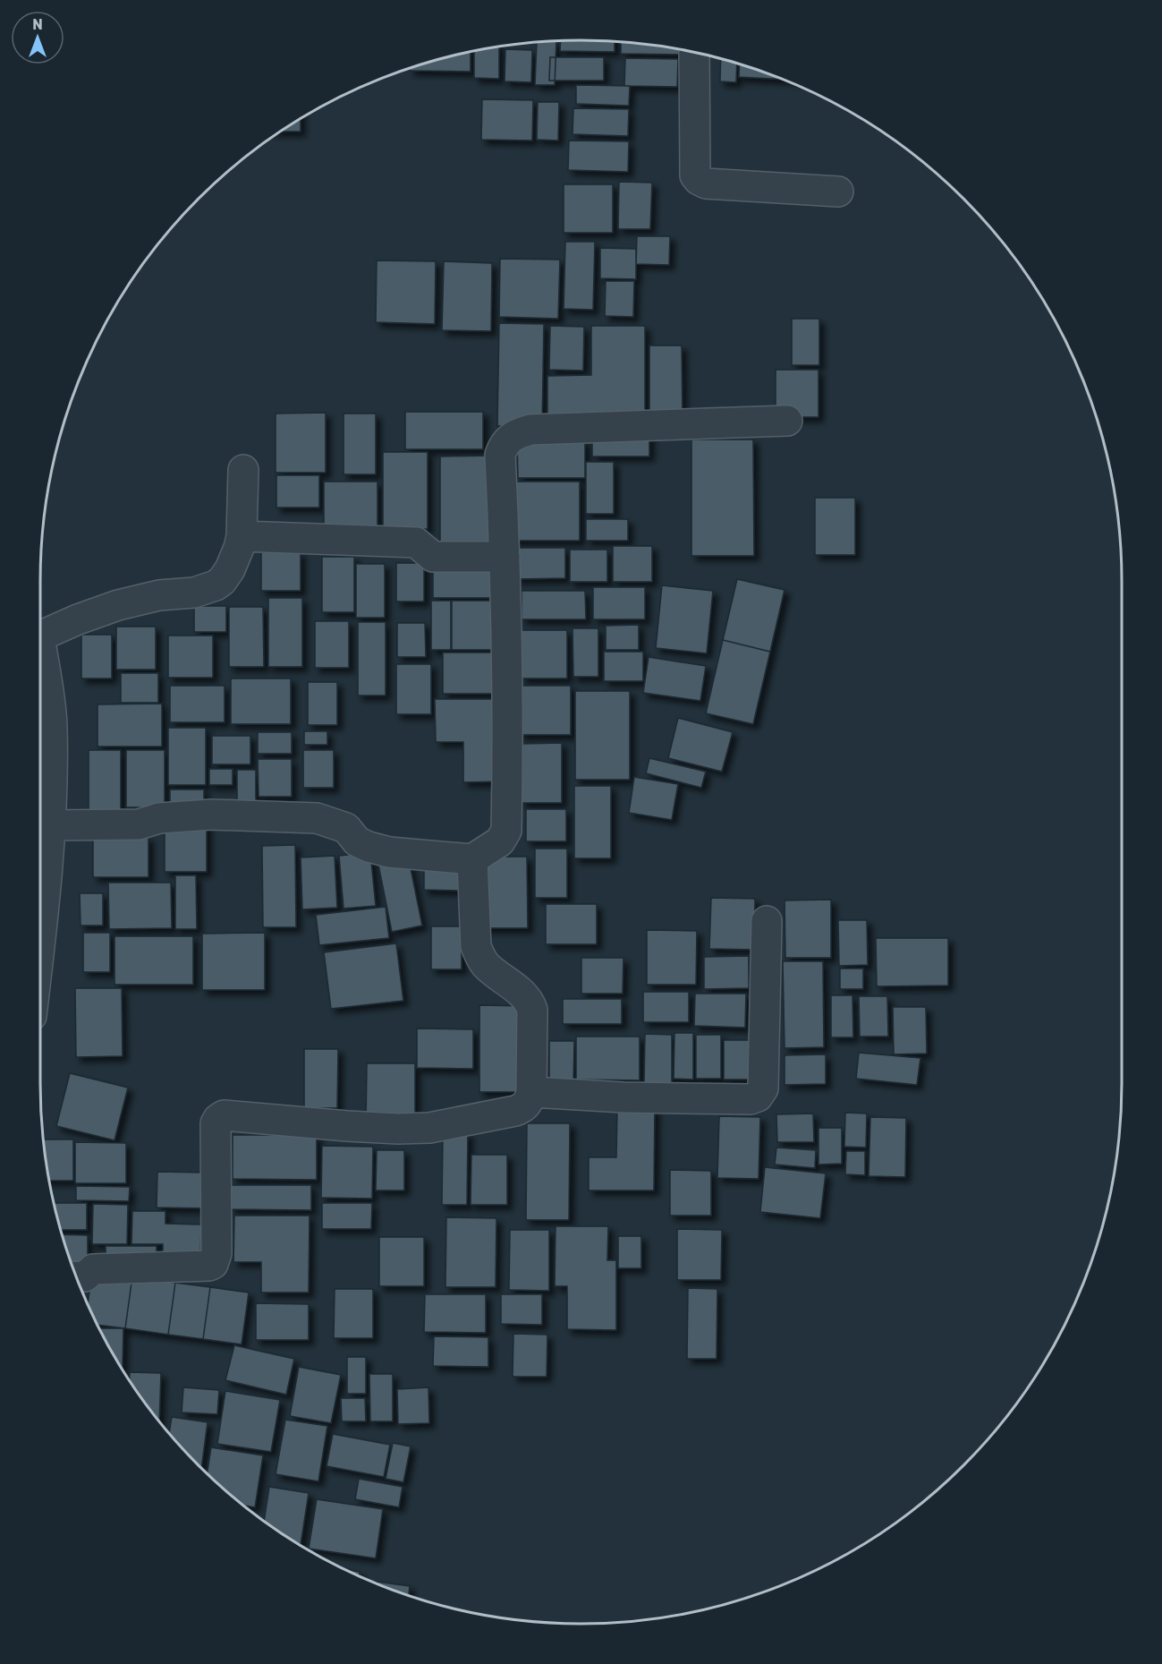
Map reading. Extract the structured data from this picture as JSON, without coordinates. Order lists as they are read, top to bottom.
{
  "north": "top"
}
